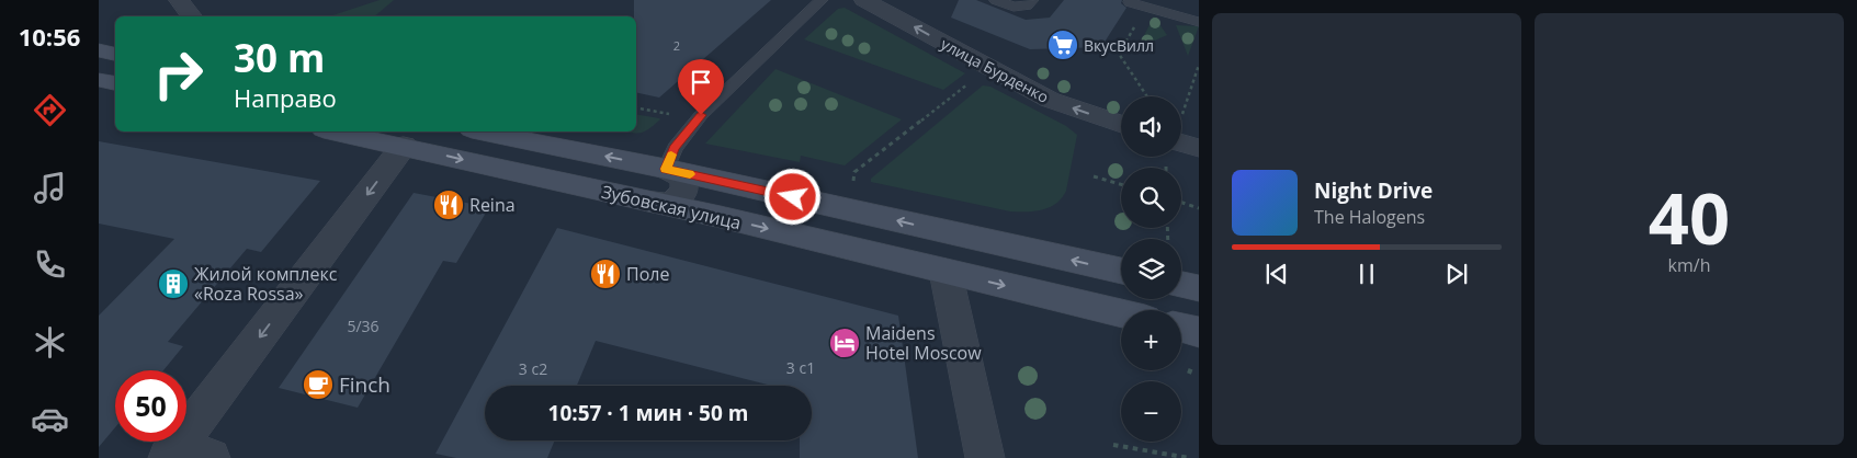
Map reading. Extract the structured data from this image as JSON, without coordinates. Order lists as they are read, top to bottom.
{
  "streets": {
    "main road": ["Зубовская улица"],
    "street": ["улица Бурденко"]
  },
  "one_way": ["улица Бурденко"],
  "places": {
    "supermarket": ["ВкусВилл"],
    "restaurant": ["Reina", "Поле"],
    "building": ["Жилой комплекс «Roza Rossa»"],
    "hotel": ["Maidens Hotel Moscow"],
    "cafe": ["Finch"]
  },
  "house_numbers": [
    "2",
    "5/36",
    "3 с1",
    "3 с2"
  ],
  "page": {
    "tabs": "10:56",
    "tile": ["40", "km/h"],
    "turn": ["30 m", "Направо"],
    "map_buttons": ["+", "−"],
    "song": ["Night Drive", "The Halogens"],
    "limit": "50",
    "trip": "10:57 · 1 мин · 50 m"
  }
}
